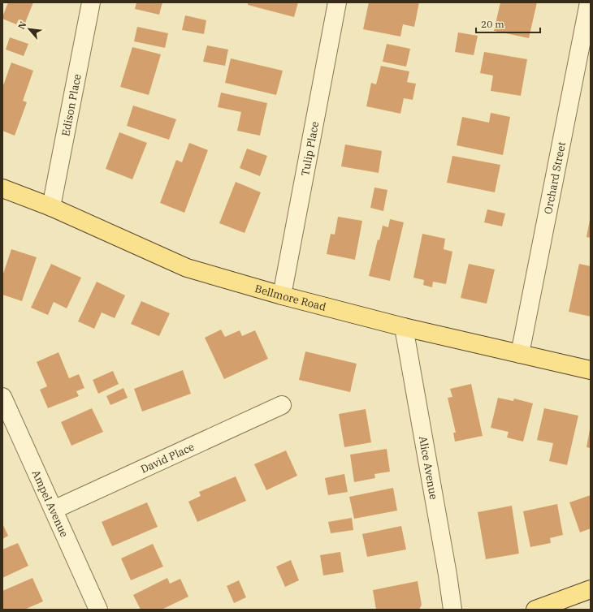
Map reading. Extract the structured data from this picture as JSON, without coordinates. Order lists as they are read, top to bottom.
{
  "streets": {
    "main road": ["Bellmore Road"],
    "street": [
      "Edison Place",
      "Tulip Place",
      "Orchard Street",
      "David Place",
      "Alice Avenue",
      "Ampel Avenue"
    ]
  },
  "crossings": [
    ["Edison Place", "Bellmore Road"],
    ["Tulip Place", "Bellmore Road"],
    ["Orchard Street", "Bellmore Road"],
    ["Bellmore Road", "Alice Avenue"],
    ["David Place", "Ampel Avenue"]
  ],
  "scale_bar": "20 m",
  "north": "top left"
}
